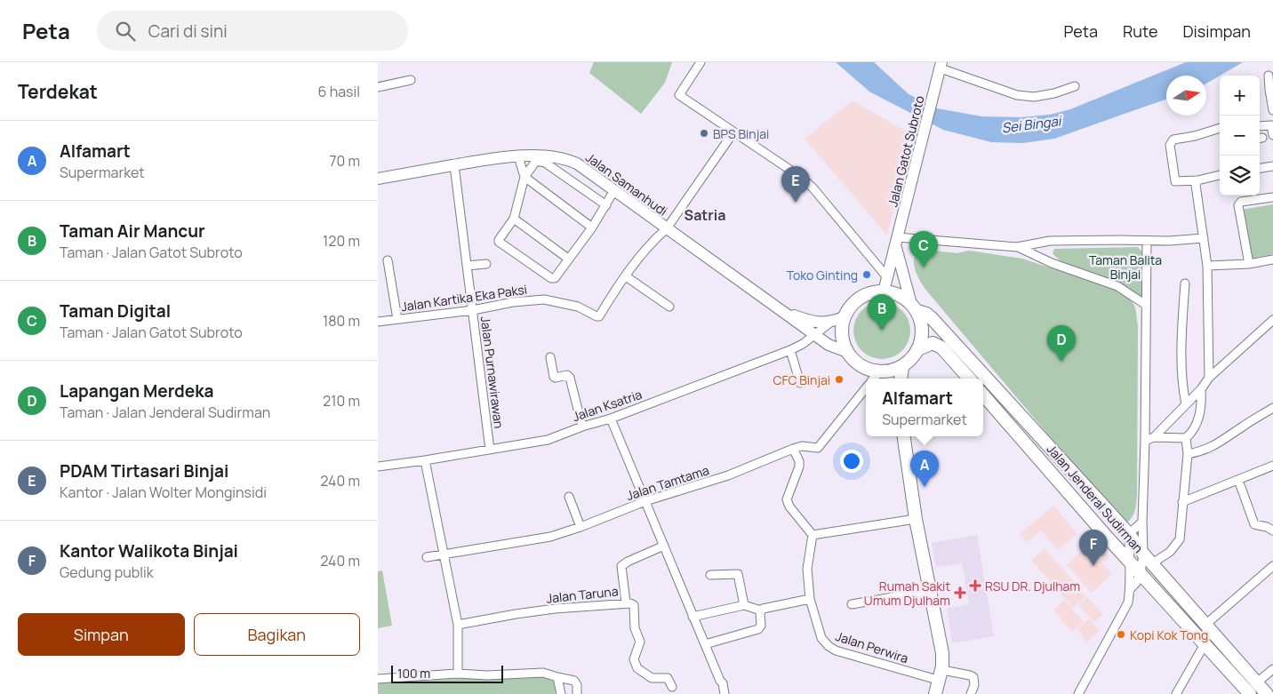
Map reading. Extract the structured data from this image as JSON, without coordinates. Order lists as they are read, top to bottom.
{
  "streets": {
    "main road": ["Jalan Jenderal Sudirman"],
    "street": [
      "Jalan Gatot Subroto",
      "Jalan Samanhudi",
      "Jalan Kartika Eka Paksi",
      "Jalan Purnawirawan",
      "Jalan Ksatria",
      "Jalan Tamtama",
      "Jalan Taruna",
      "Jalan Perwira"
    ]
  },
  "crossings": [
    ["Jalan Gatot Subroto", "Jalan Samanhudi"],
    ["Jalan Gatot Subroto", "Jalan Jenderal Sudirman"],
    ["Jalan Samanhudi", "Jalan Kartika Eka Paksi"],
    ["Jalan Samanhudi", "Jalan Purnawirawan"],
    ["Jalan Samanhudi", "Jalan Ksatria"],
    ["Jalan Samanhudi", "Jalan Jenderal Sudirman"],
    ["Jalan Kartika Eka Paksi", "Jalan Purnawirawan"],
    ["Jalan Purnawirawan", "Jalan Ksatria"]
  ],
  "districts": ["Satria"],
  "water": ["Sei Bingai"],
  "parks": ["Taman Balita Binjai"],
  "places": {
    "other": [
      "BPS Binjai",
      "Toko Ginting",
      "CFC Binjai",
      "Kopi Kok Tong"
    ],
    "health": ["RSU DR. Djulham", "Rumah Sakit Umum Djulham"]
  },
  "scale_bar": "100 m",
  "north": "right",
  "page": {
    "header": "Peta",
    "search": "Cari di sini",
    "nav": ["Peta", "Rute", "Disimpan"],
    "heading": ["Terdekat", "6 hasil"],
    "map_buttons": ["+", "−"],
    "list": [
      {
        "mark": "A",
        "name": "Alfamart",
        "note": "Supermarket",
        "value": "70 m"
      },
      {
        "mark": "B",
        "name": "Taman Air Mancur",
        "note": "Taman · Jalan Gatot Subroto",
        "value": "120 m"
      },
      {
        "mark": "C",
        "name": "Taman Digital",
        "note": "Taman · Jalan Gatot Subroto",
        "value": "180 m"
      },
      {
        "mark": "D",
        "name": "Lapangan Merdeka",
        "note": "Taman · Jalan Jenderal Sudirman",
        "value": "210 m"
      },
      {
        "mark": "E",
        "name": "PDAM Tirtasari Binjai",
        "note": "Kantor · Jalan Wolter Monginsidi",
        "value": "240 m"
      },
      {
        "mark": "F",
        "name": "Kantor Walikota Binjai",
        "note": "Gedung publik",
        "value": "240 m"
      }
    ],
    "pins": [
      "E",
      "C",
      "B",
      "D",
      "A",
      "F"
    ],
    "popup": ["Alfamart", "Supermarket"],
    "buttons": ["Simpan", "Bagikan"],
    "scale": "100 m"
  }
}
